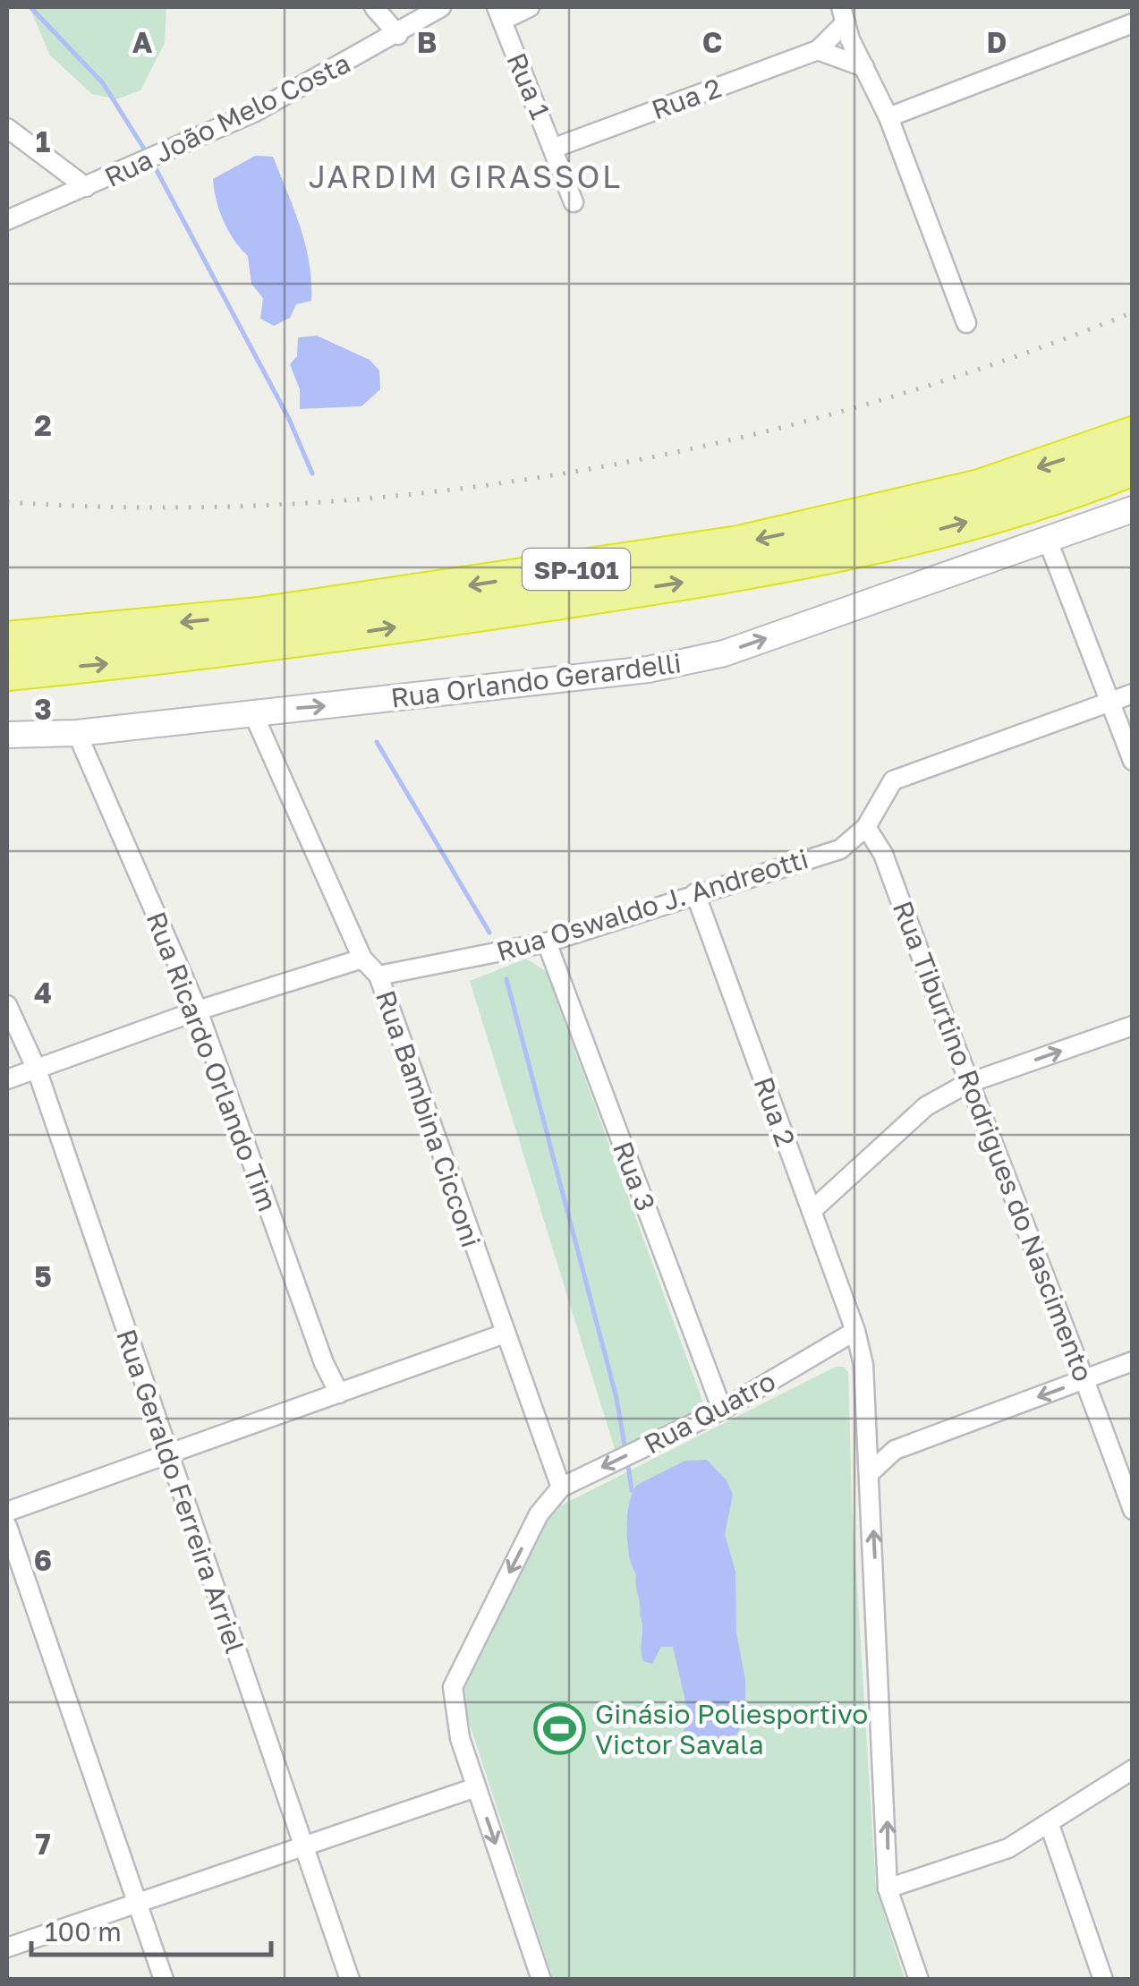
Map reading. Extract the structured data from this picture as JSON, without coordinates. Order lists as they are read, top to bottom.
{
  "streets": {
    "highway": ["SP-101"],
    "street": [
      "Rua 1",
      "Rua 2",
      "Rua João Melo Costa",
      "Rua Orlando Gerardelli",
      "Rua Oswaldo J. Andreotti",
      "Rua Ricardo Orlando Tim",
      "Rua Bambina Cicconi",
      "Rua Tiburtino Rodrigues do Nascimento",
      "Rua 3",
      "Rua Quatro",
      "Rua Geraldo Ferreira Arriel"
    ]
  },
  "crossings": [
    ["Rua 1", "Rua 2"],
    ["Rua 2", "Rua Oswaldo J. Andreotti"],
    ["Rua 2", "Rua Quatro"],
    ["Rua Orlando Gerardelli", "Rua Ricardo Orlando Tim"],
    ["Rua Orlando Gerardelli", "Rua Bambina Cicconi"],
    ["Rua Oswaldo J. Andreotti", "Rua Bambina Cicconi"],
    ["Rua Oswaldo J. Andreotti", "Rua Tiburtino Rodrigues do Nascimento"],
    ["Rua Oswaldo J. Andreotti", "Rua 3"],
    ["Rua Bambina Cicconi", "Rua Quatro"],
    ["Rua 3", "Rua Quatro"]
  ],
  "one_way": ["Rua Quatro"],
  "districts": ["JARDIM GIRASSOL"],
  "places": {
    "sports": ["Ginásio Poliesportivo Victor Savala"]
  },
  "scale_bar": "100 m",
  "grid": {
    "columns": [
      "A",
      "B",
      "C",
      "D"
    ],
    "rows": [
      "1",
      "2",
      "3",
      "4",
      "5",
      "6",
      "7"
    ]
  }
}
